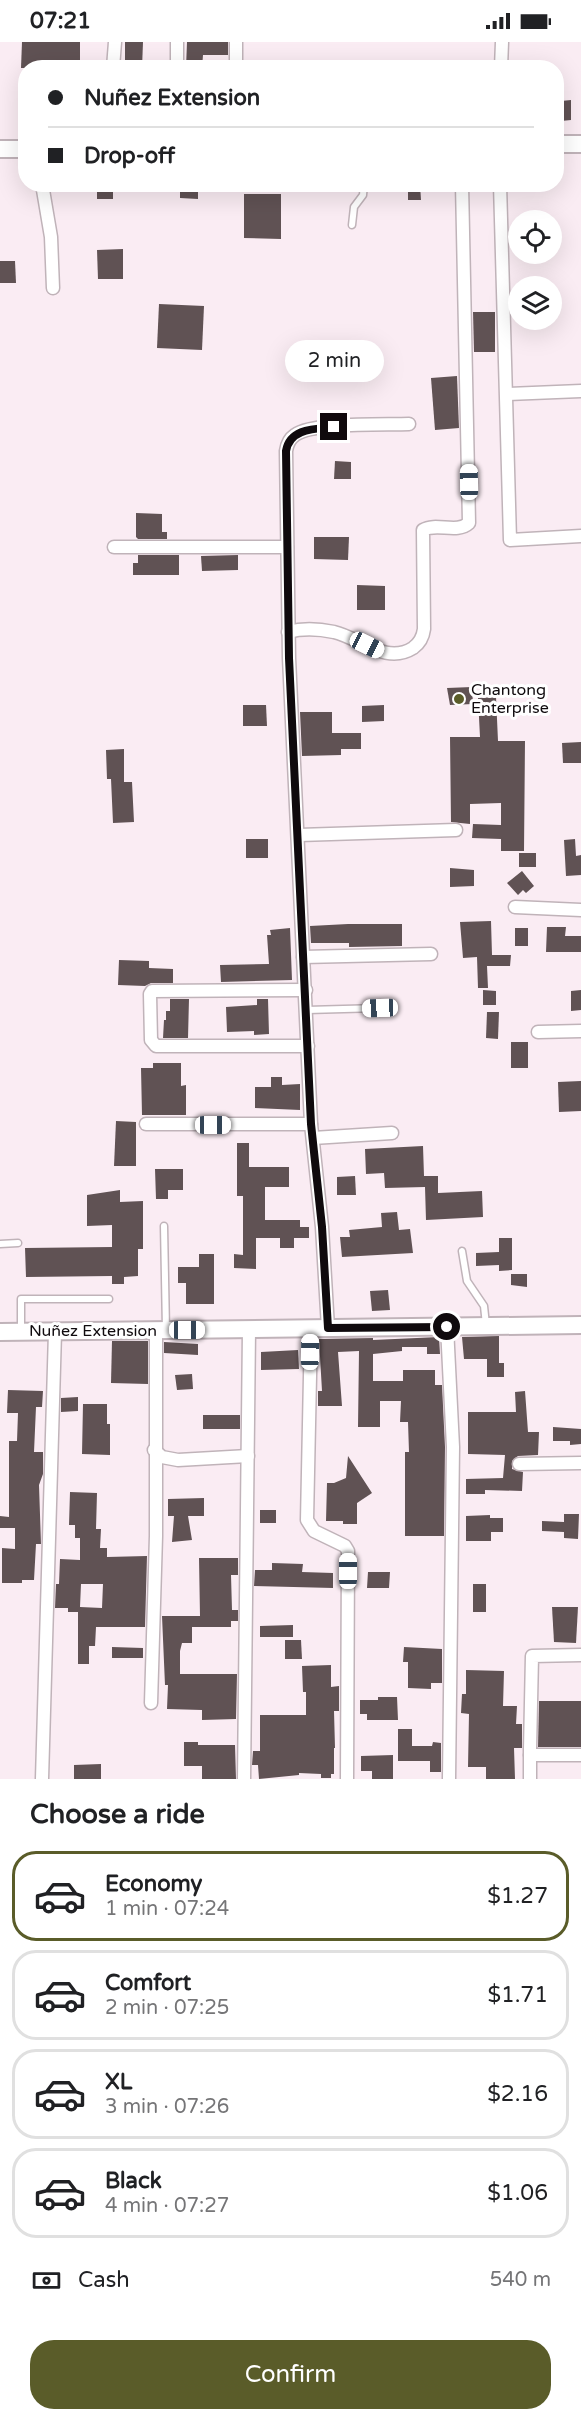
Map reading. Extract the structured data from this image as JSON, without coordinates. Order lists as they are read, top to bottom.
{
  "streets": {
    "street": ["Nuñez Extension"]
  },
  "places": ["Chantong Enterprise"],
  "page": {
    "status": "07:21",
    "banner": ["Nuñez Extension", "Drop-off"],
    "bubble": "2 min",
    "heading": "Choose a ride",
    "list": [
      {
        "name": "Economy",
        "note": "1 min · 07:24",
        "value": "$1.27"
      },
      {
        "name": "Comfort",
        "note": "2 min · 07:25",
        "value": "$1.71"
      },
      {
        "name": "XL",
        "note": "3 min · 07:26",
        "value": "$2.16"
      },
      {
        "name": "Black",
        "note": "4 min · 07:27",
        "value": "$1.06"
      }
    ],
    "pay": ["Cash", "540 m"],
    "buttons": "Confirm"
  }
}
